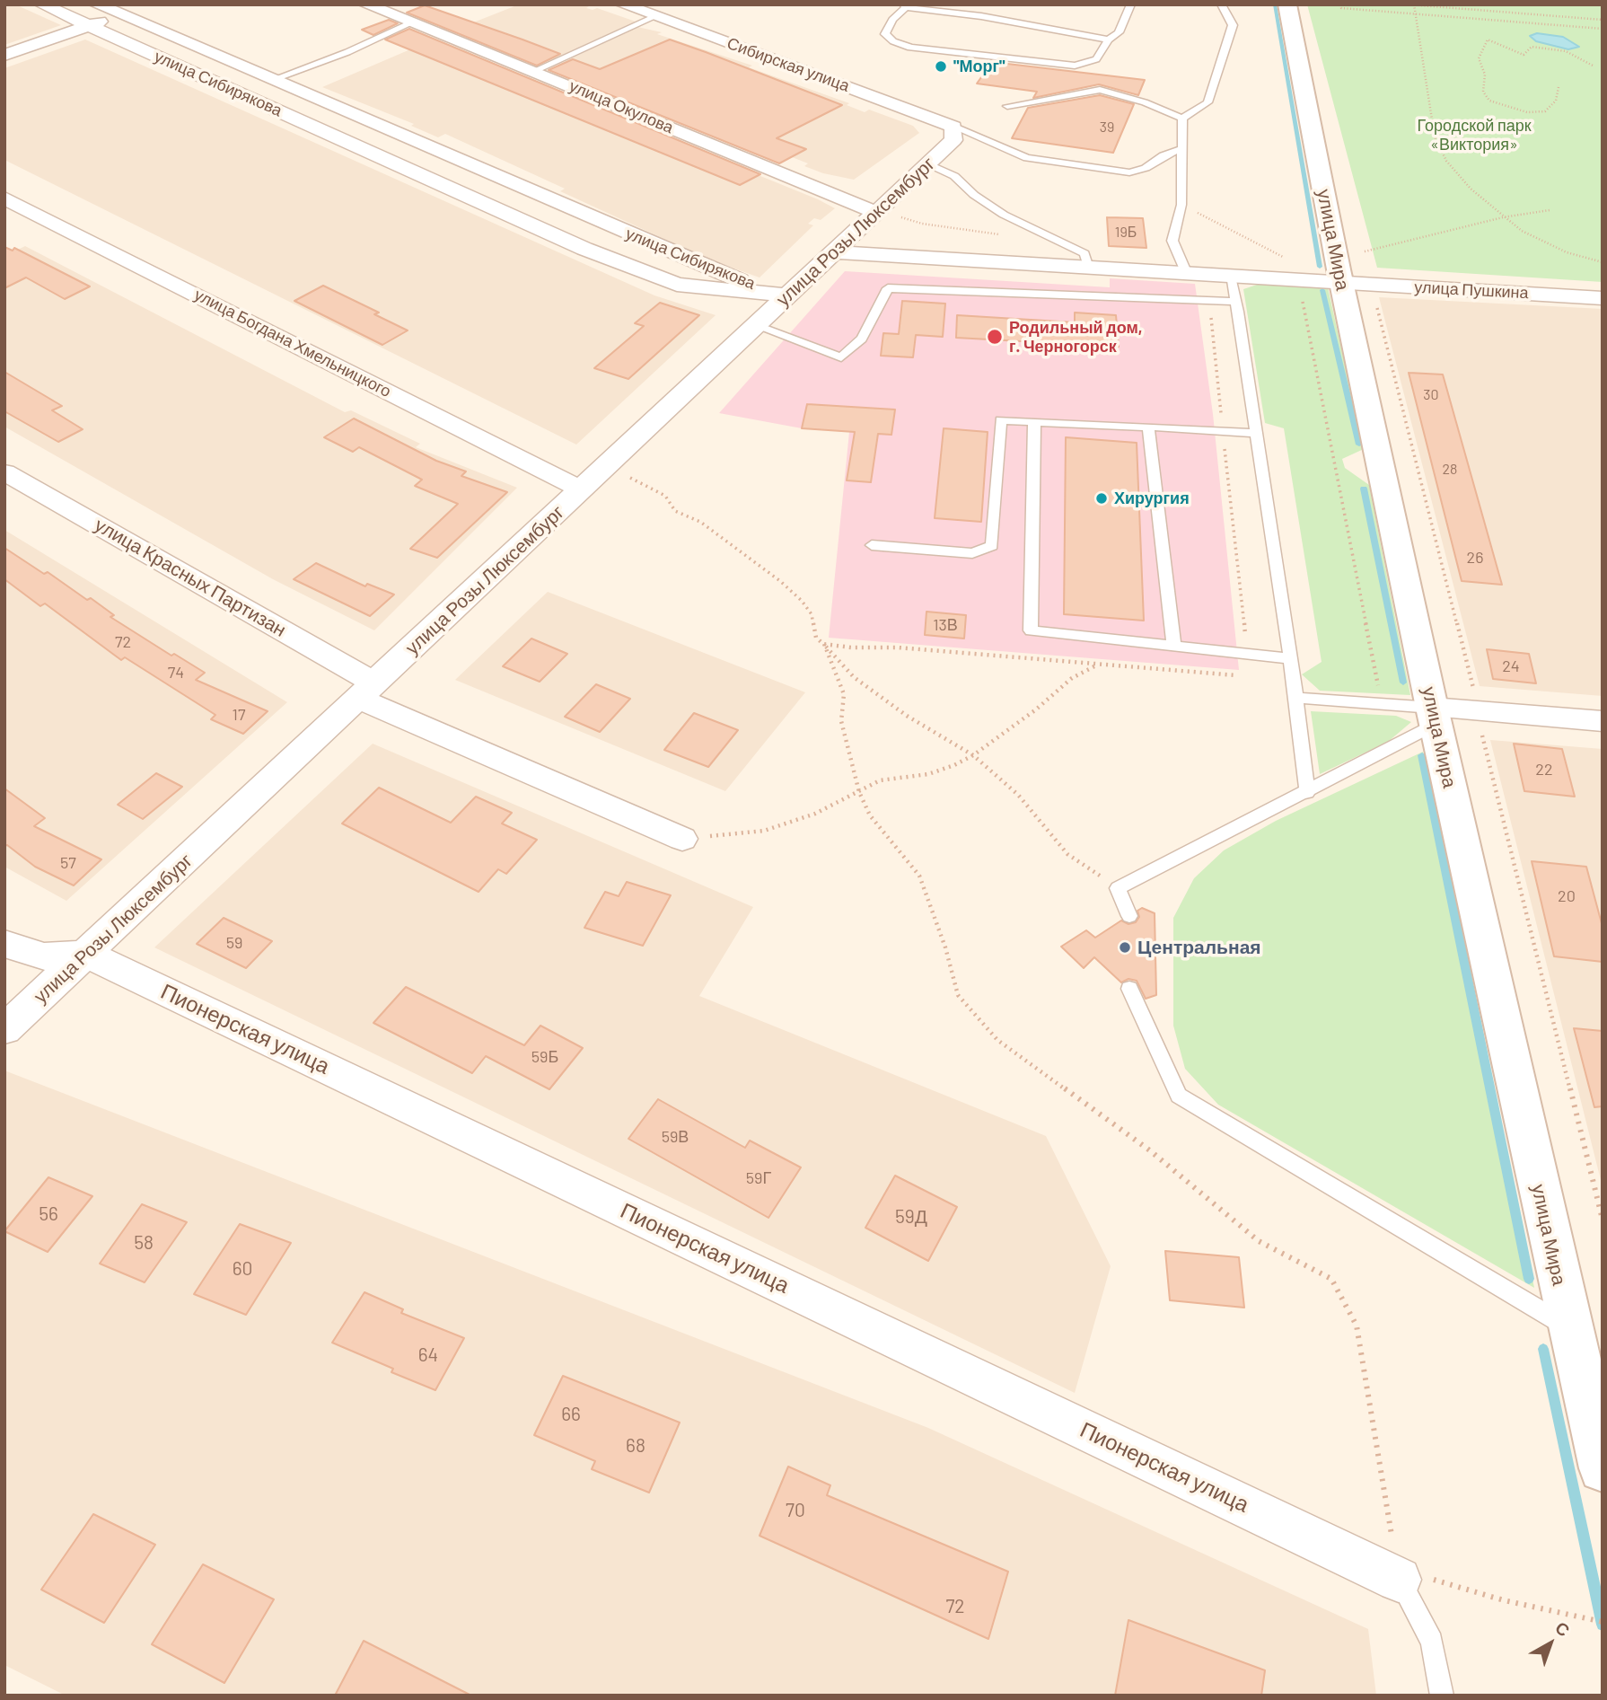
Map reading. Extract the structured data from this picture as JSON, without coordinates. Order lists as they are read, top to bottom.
{
  "streets": {
    "main road": ["улица Мира"],
    "street": [
      "Сибирская улица",
      "улица Сибирякова",
      "улица Окулова",
      "улица Розы Люксембург",
      "улица Пушкина",
      "улица Богдана Хмельницкого",
      "улица Красных Партизан",
      "Пионерская улица"
    ]
  },
  "crossings": [
    ["Сибирская улица", "улица Розы Люксембург"],
    ["улица Сибирякова", "улица Розы Люксембург"],
    ["улица Окулова", "улица Розы Люксембург"],
    ["улица Розы Люксембург", "улица Пушкина"],
    ["улица Розы Люксембург", "улица Богдана Хмельницкого"],
    ["улица Розы Люксембург", "улица Красных Партизан"],
    ["улица Розы Люксембург", "Пионерская улица"],
    ["улица Мира", "улица Пушкина"]
  ],
  "parks": ["Городской парк «Виктория»"],
  "places": [
    "\"Морг\"",
    "Родильный дом, г. Черногорск",
    "Хирургия",
    "Центральная"
  ],
  "house_numbers": [
    "39",
    "19Б",
    "30",
    "28",
    "26",
    "13В",
    "72",
    "24",
    "74",
    "17",
    "22",
    "57",
    "20",
    "59",
    "59Б",
    "59В",
    "59Г",
    "56",
    "59Д",
    "58",
    "60",
    "64",
    "66",
    "68",
    "70",
    "72"
  ],
  "north": "top right"
}
